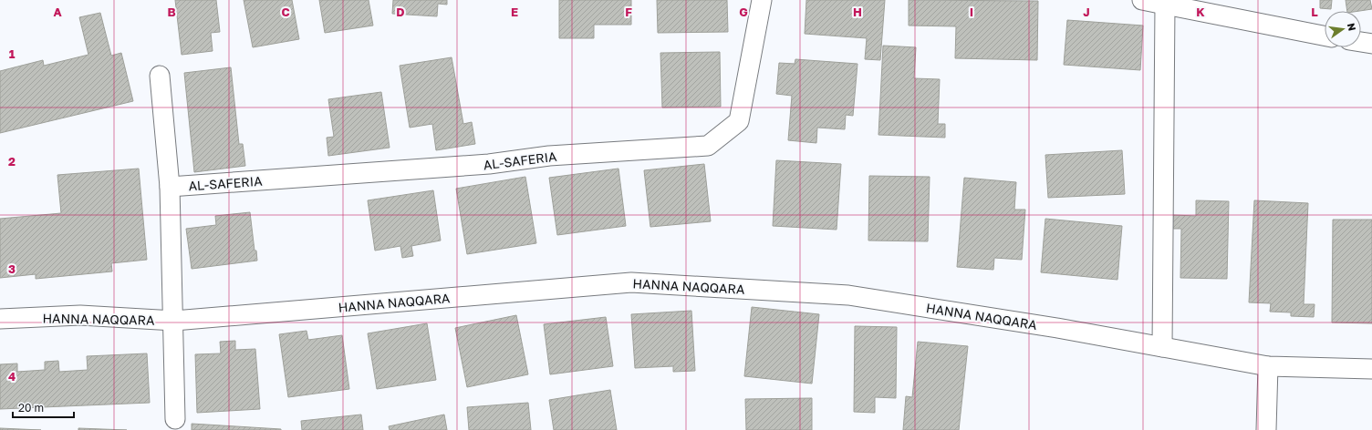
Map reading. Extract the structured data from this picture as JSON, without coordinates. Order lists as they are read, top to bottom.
{
  "streets": {
    "street": ["AL-SAFERIA", "HANNA NAQQARA"]
  },
  "scale_bar": "20 m",
  "north": "right",
  "grid": {
    "columns": [
      "A",
      "B",
      "C",
      "D",
      "E",
      "F",
      "G",
      "H",
      "I",
      "J",
      "K",
      "L"
    ],
    "rows": [
      "1",
      "2",
      "3",
      "4"
    ]
  }
}
